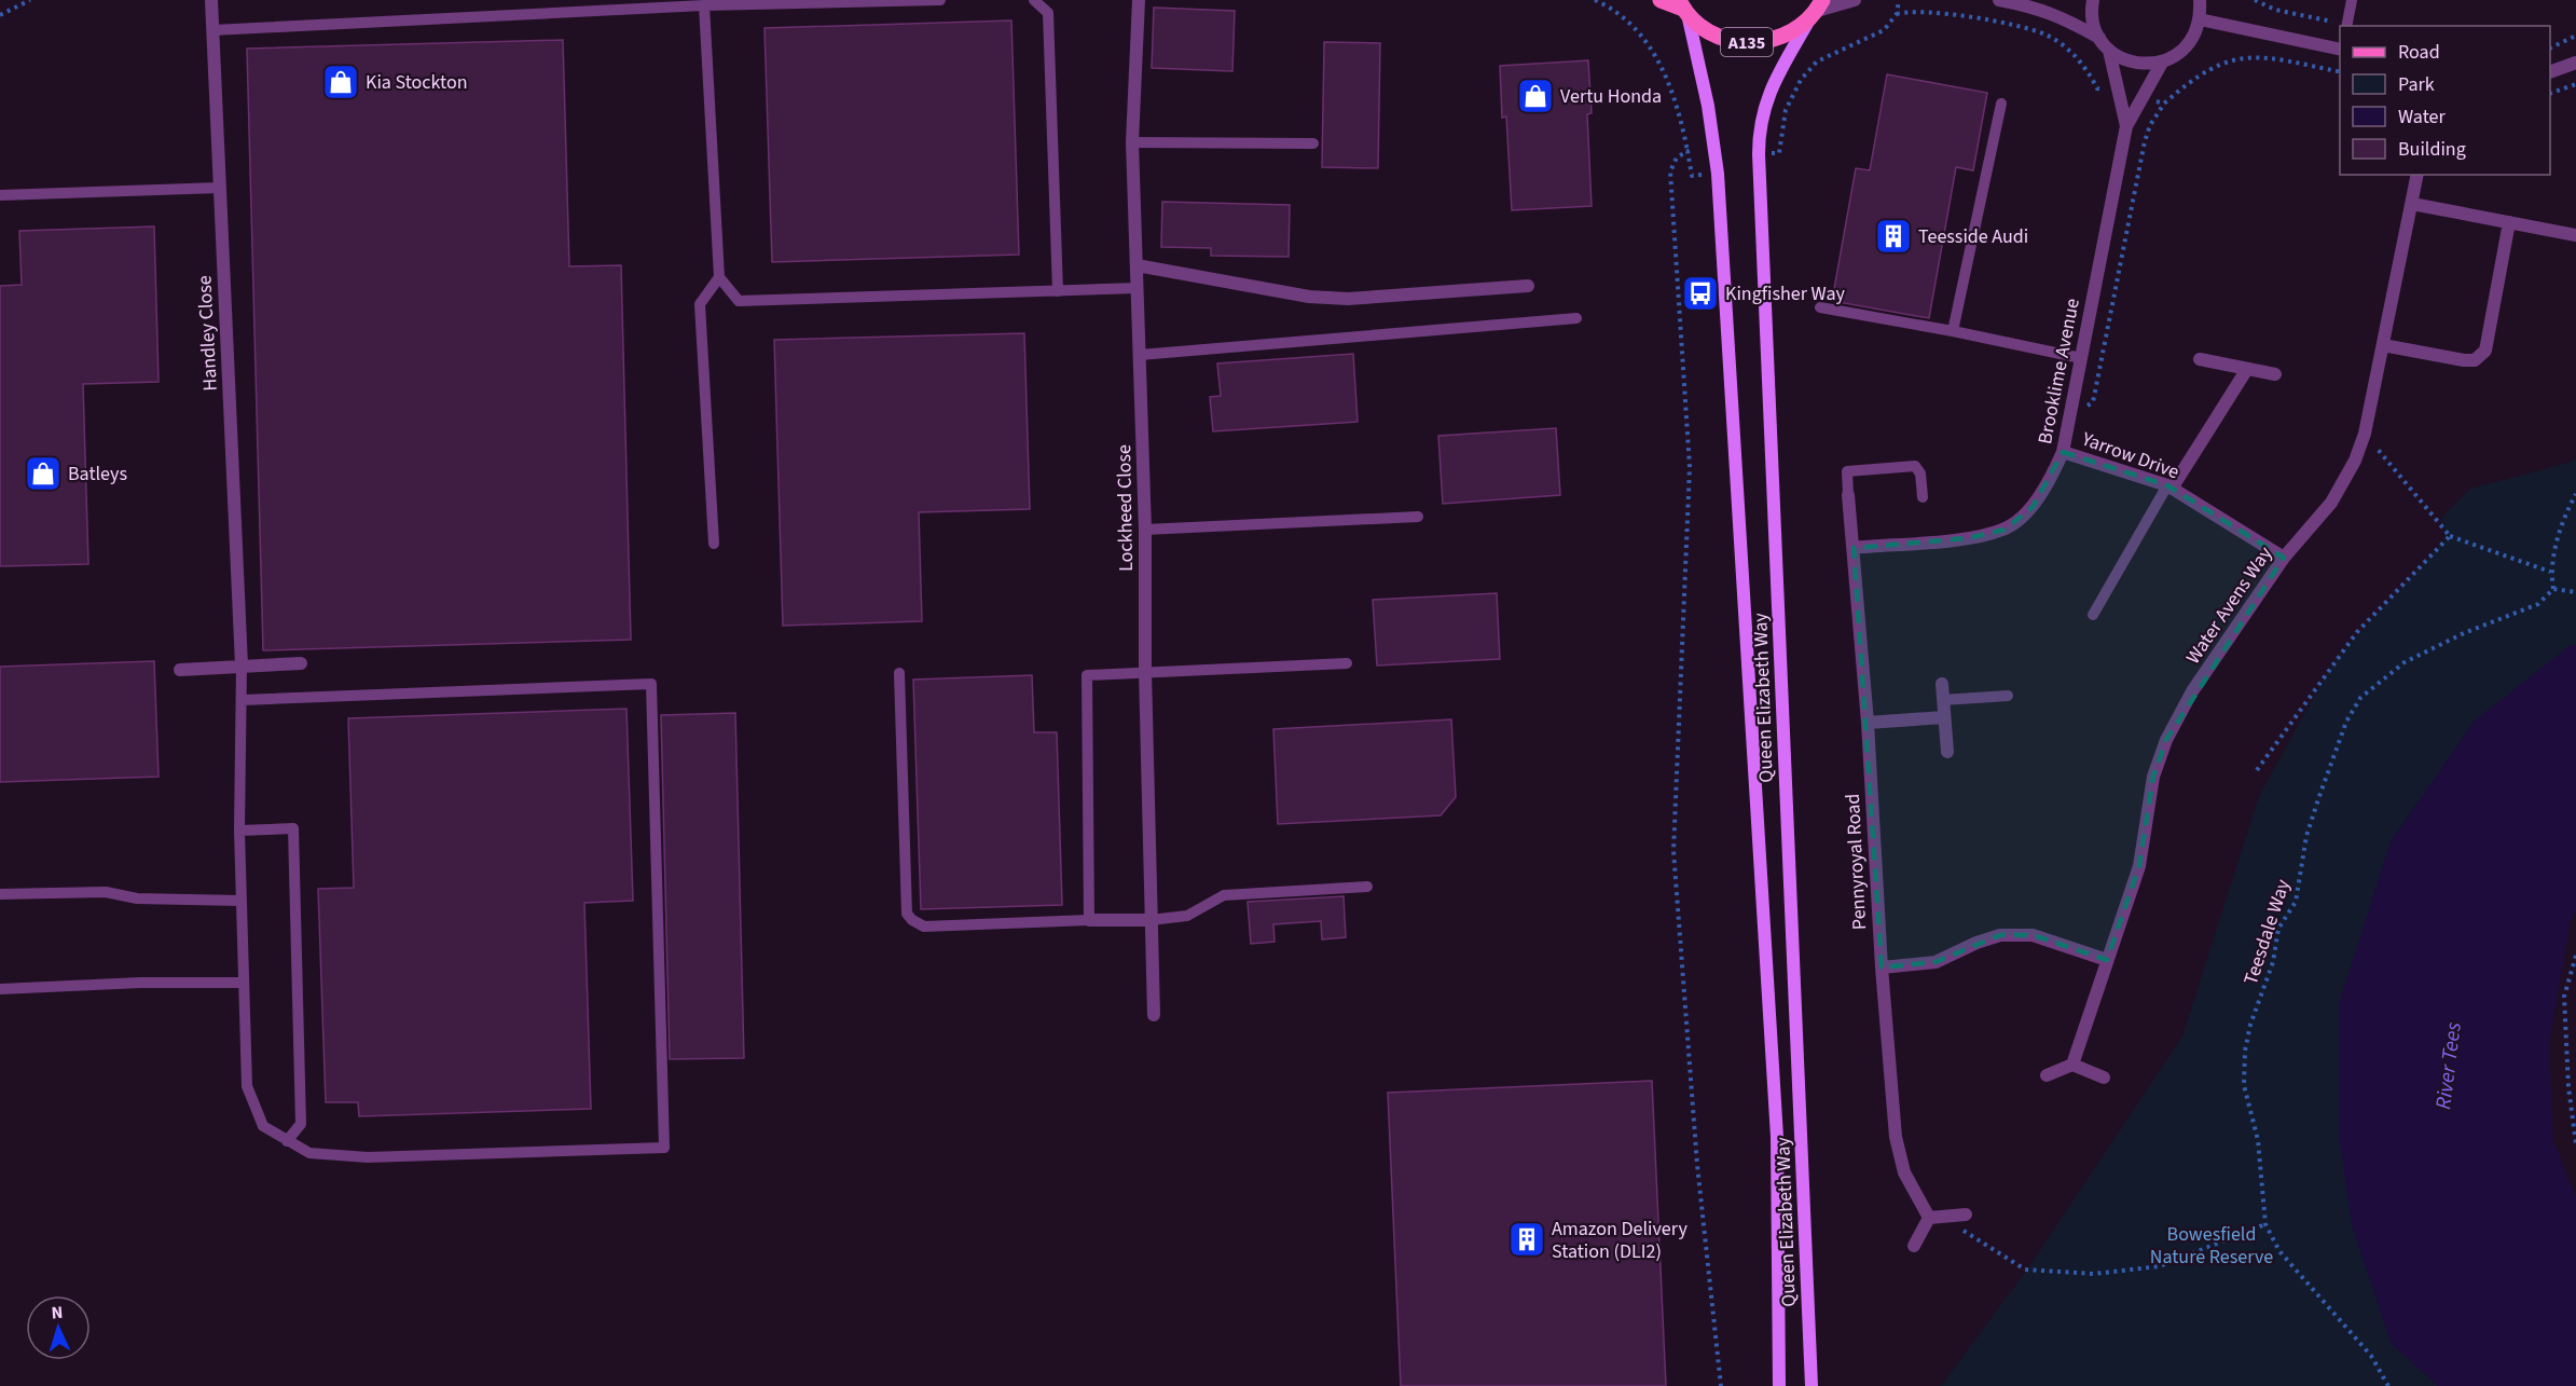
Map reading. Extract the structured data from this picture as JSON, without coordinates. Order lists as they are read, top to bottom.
{
  "streets": {
    "main road": ["A135"],
    "street": [
      "Handley Close",
      "Brooklime Avenue",
      "Yarrow Drive",
      "Lockheed Close",
      "Water Avens Way",
      "Queen Elizabeth Way",
      "Pennyroyal Road"
    ],
    "path": ["Teesdale Way"]
  },
  "crossings": [
    ["A135", "Queen Elizabeth Way"],
    ["Brooklime Avenue", "Yarrow Drive"],
    ["Brooklime Avenue", "Pennyroyal Road"],
    ["Yarrow Drive", "Water Avens Way"]
  ],
  "water": ["River Tees"],
  "parks": ["Bowesfield Nature Reserve"],
  "places": {
    "shop": ["Kia Stockton", "Vertu Honda", "Batleys"],
    "building": ["Teesside Audi", "Amazon Delivery Station (DLI2)"],
    "bus stop": ["Kingfisher Way"]
  },
  "legend": [
    "Road",
    "Park",
    "Water",
    "Building"
  ],
  "north": "top"
}
